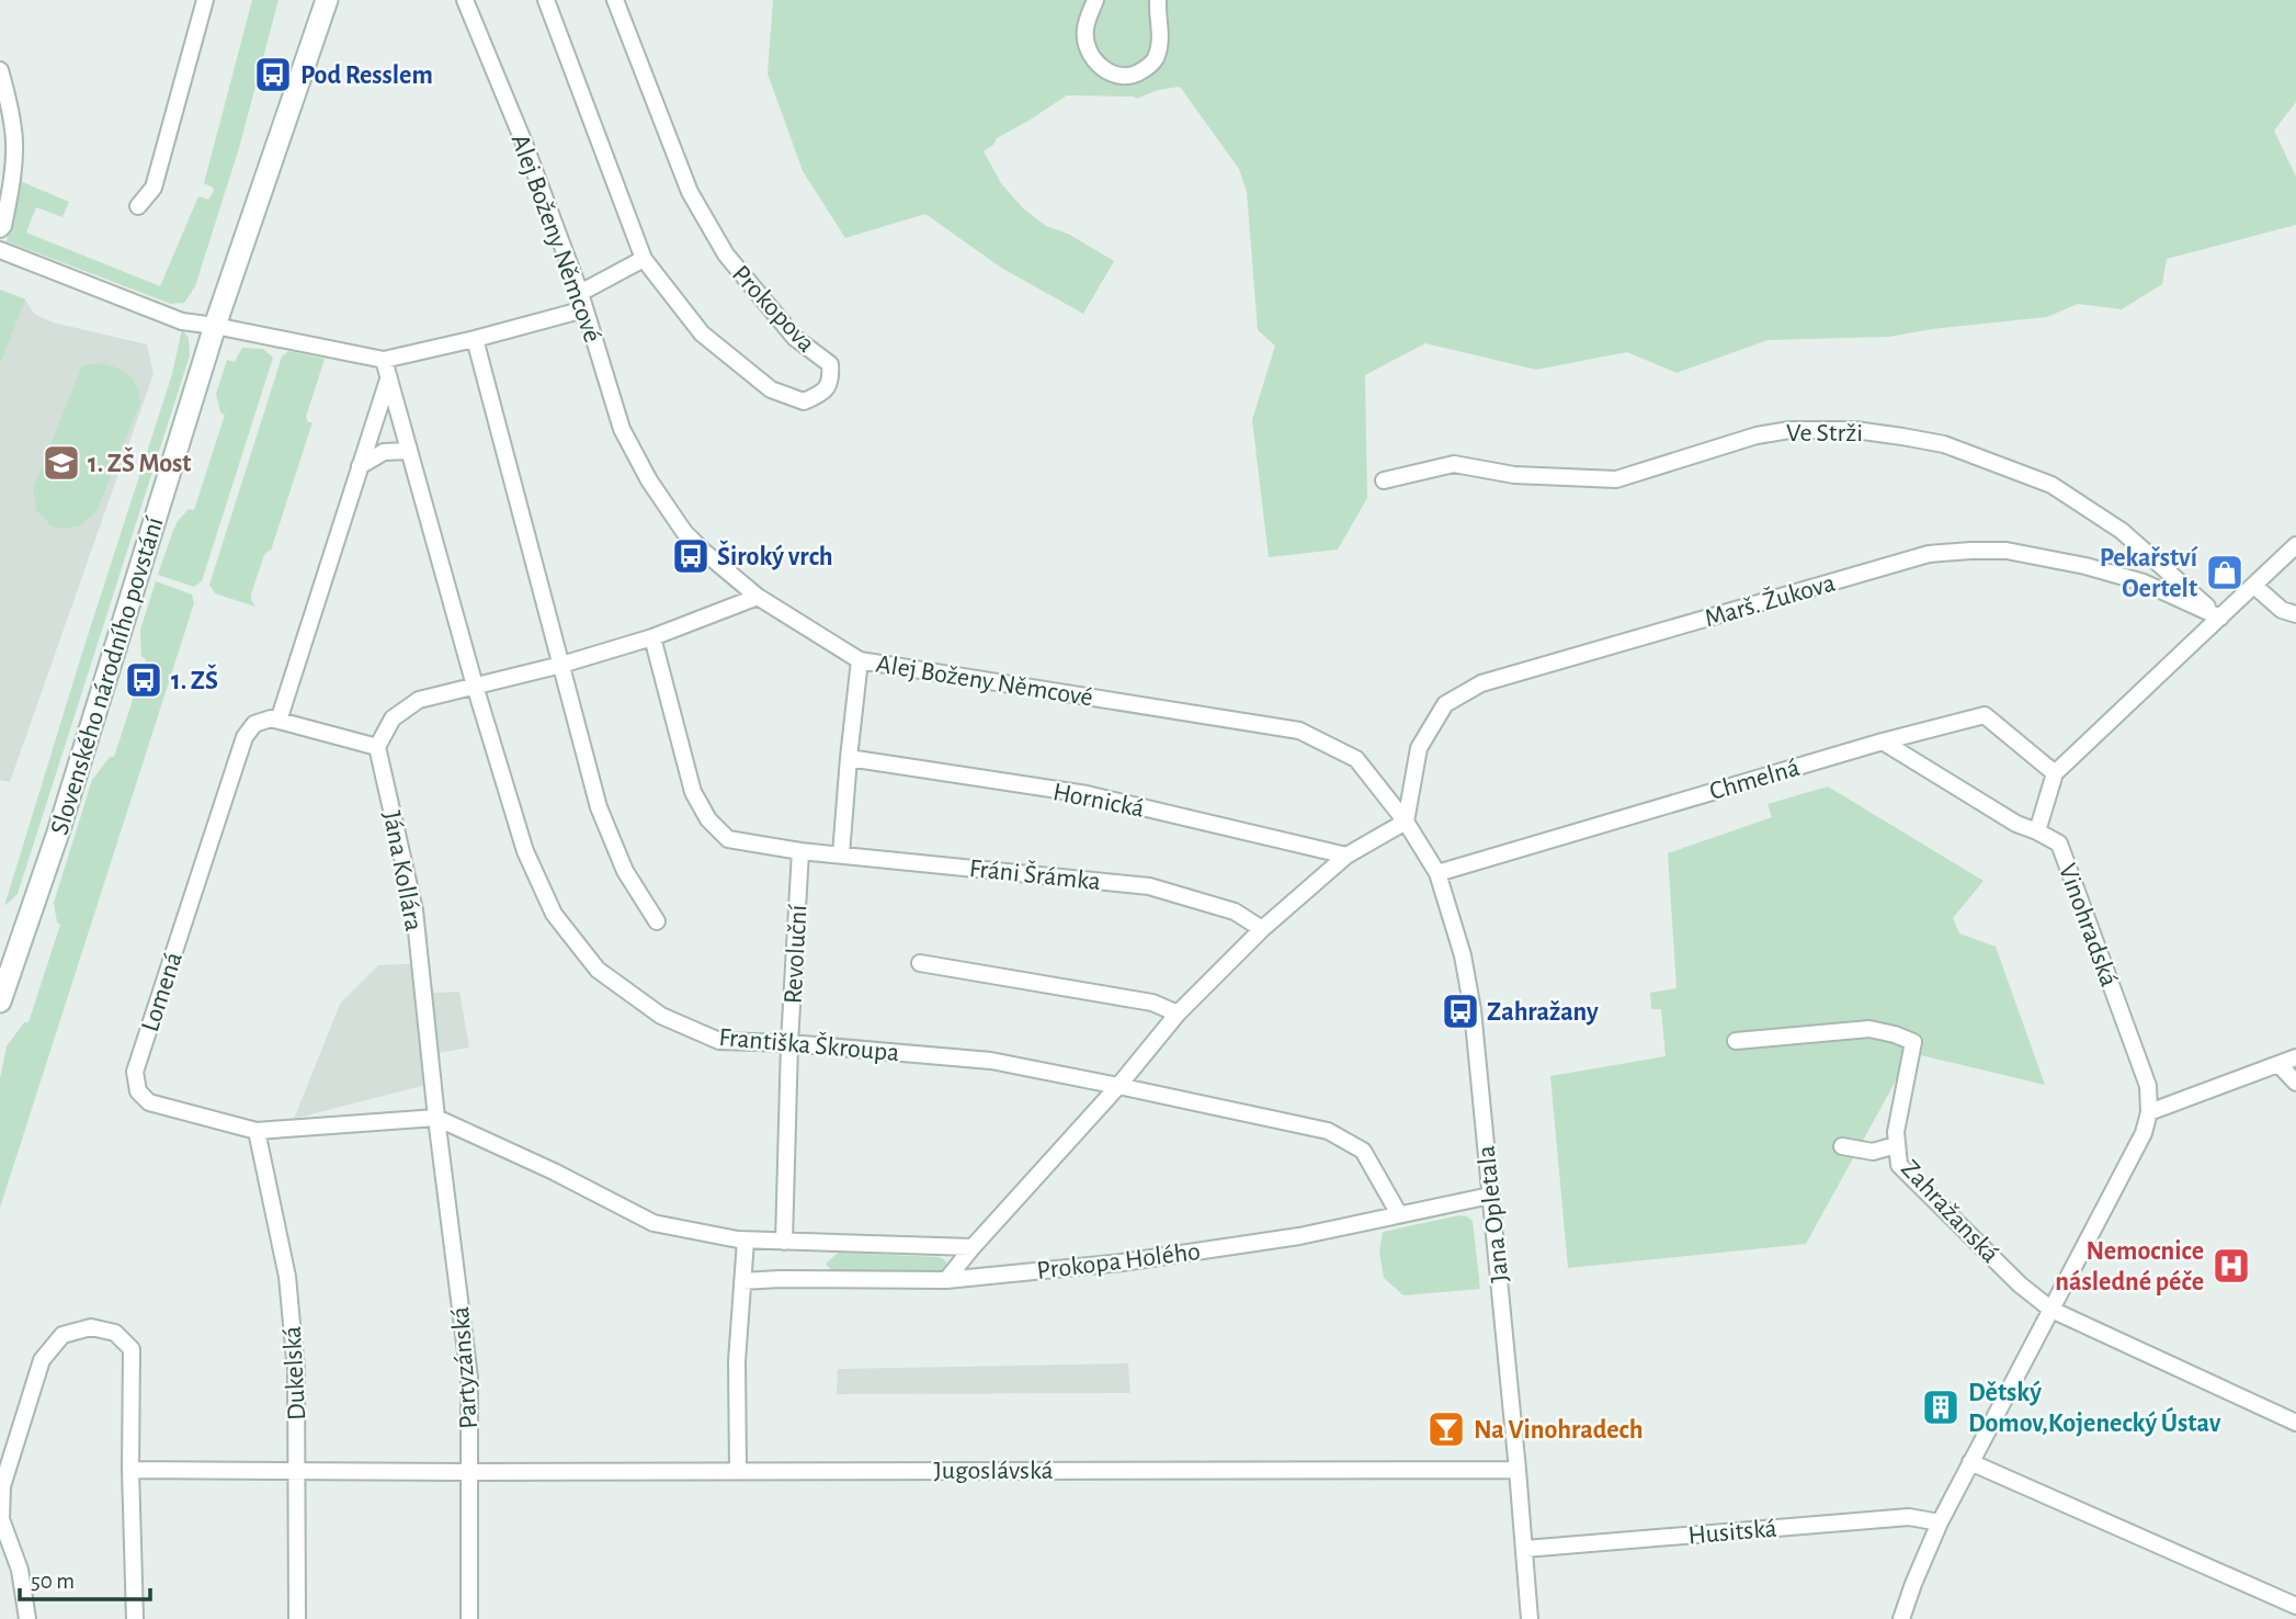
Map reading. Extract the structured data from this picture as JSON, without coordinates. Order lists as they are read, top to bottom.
{
  "streets": {
    "street": [
      "Alej Boženy Němcové",
      "Prokopova",
      "Ve Strži",
      "Marš. Žukova",
      "Slovenského národního povstání",
      "Chmelná",
      "Hornická",
      "Jána Kollára",
      "Fráni Šrámka",
      "Vinohradská",
      "Revoluční",
      "Lomená",
      "Františka Škroupa",
      "Zahražanská",
      "Jana Opletala",
      "Prokopa Holého",
      "Partyzánská",
      "Dukelská",
      "Jugoslávská",
      "Husitská"
    ]
  },
  "crossings": [
    ["Alej Boženy Němcové", "Marš. Žukova"],
    ["Alej Boženy Němcové", "Jana Opletala"],
    ["Ve Strži", "Marš. Žukova"],
    ["Marš. Žukova", "Jana Opletala"],
    ["Chmelná", "Vinohradská"],
    ["Chmelná", "Jana Opletala"],
    ["Jána Kollára", "Lomená"],
    ["Jána Kollára", "Partyzánská"],
    ["Fráni Šrámka", "Revoluční"],
    ["Vinohradská", "Zahražanská"],
    ["Vinohradská", "Husitská"],
    ["Revoluční", "Františka Škroupa"],
    ["Lomená", "Partyzánská"],
    ["Lomená", "Dukelská"],
    ["Františka Škroupa", "Prokopa Holého"],
    ["Jana Opletala", "Prokopa Holého"],
    ["Jana Opletala", "Jugoslávská"],
    ["Jana Opletala", "Husitská"],
    ["Partyzánská", "Jugoslávská"],
    ["Dukelská", "Jugoslávská"]
  ],
  "places": {
    "bus stop": [
      "Pod Resslem",
      "Široký vrch",
      "1. ZŠ",
      "Zahražany"
    ],
    "school or university": ["1. ZŠ Most"],
    "shop": ["Pekařství Oertelt"],
    "hospital": ["Nemocnice následné péče"],
    "building": ["Dětský Domov,Kojenecký Ústav"],
    "bar": ["Na Vinohradech"]
  },
  "scale_bar": "50 m"
}
